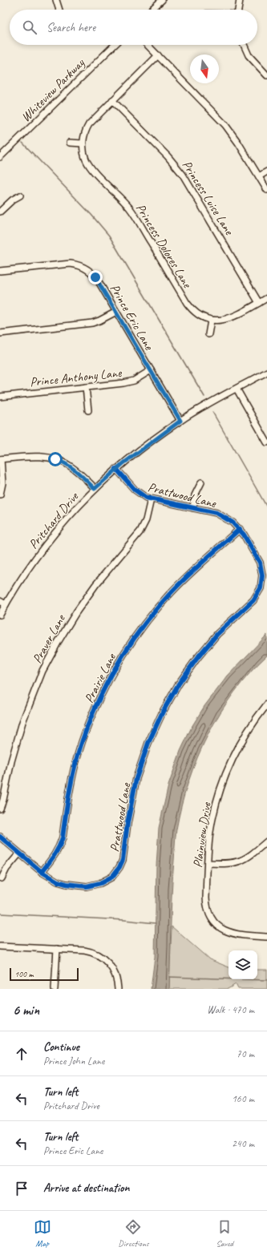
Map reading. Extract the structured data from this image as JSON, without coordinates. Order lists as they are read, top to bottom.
{
  "streets": {
    "street": [
      "Whiteview Parkway",
      "Princess Luise Lane",
      "Princess Dolores Lane",
      "Prince Eric Lane",
      "Prince Anthony Lane",
      "Prattwood Lane",
      "Pritchard Drive",
      "Praver Lane",
      "Prairie Lane",
      "Plainview Drive"
    ]
  },
  "crossings": [
    ["Princess Luise Lane", "Princess Dolores Lane"],
    ["Prince Eric Lane", "Prince Anthony Lane"],
    ["Prince Eric Lane", "Pritchard Drive"],
    ["Prattwood Lane", "Pritchard Drive"],
    ["Prattwood Lane", "Praver Lane"],
    ["Prattwood Lane", "Prairie Lane"]
  ],
  "scale_bar": "100 m",
  "north": "bottom",
  "page": {
    "search": "Search here",
    "scale": "100 m",
    "heading": ["6 min", "Walk · 470 m"],
    "list": [
      ["Continue", "Prince John Lane", "70 m"],
      ["Turn left", "Pritchard Drive", "160 m"],
      ["Turn left", "Prince Eric Lane", "240 m"],
      "Arrive at destination"
    ],
    "nav": ["Map", "Directions", "Saved"]
  }
}
